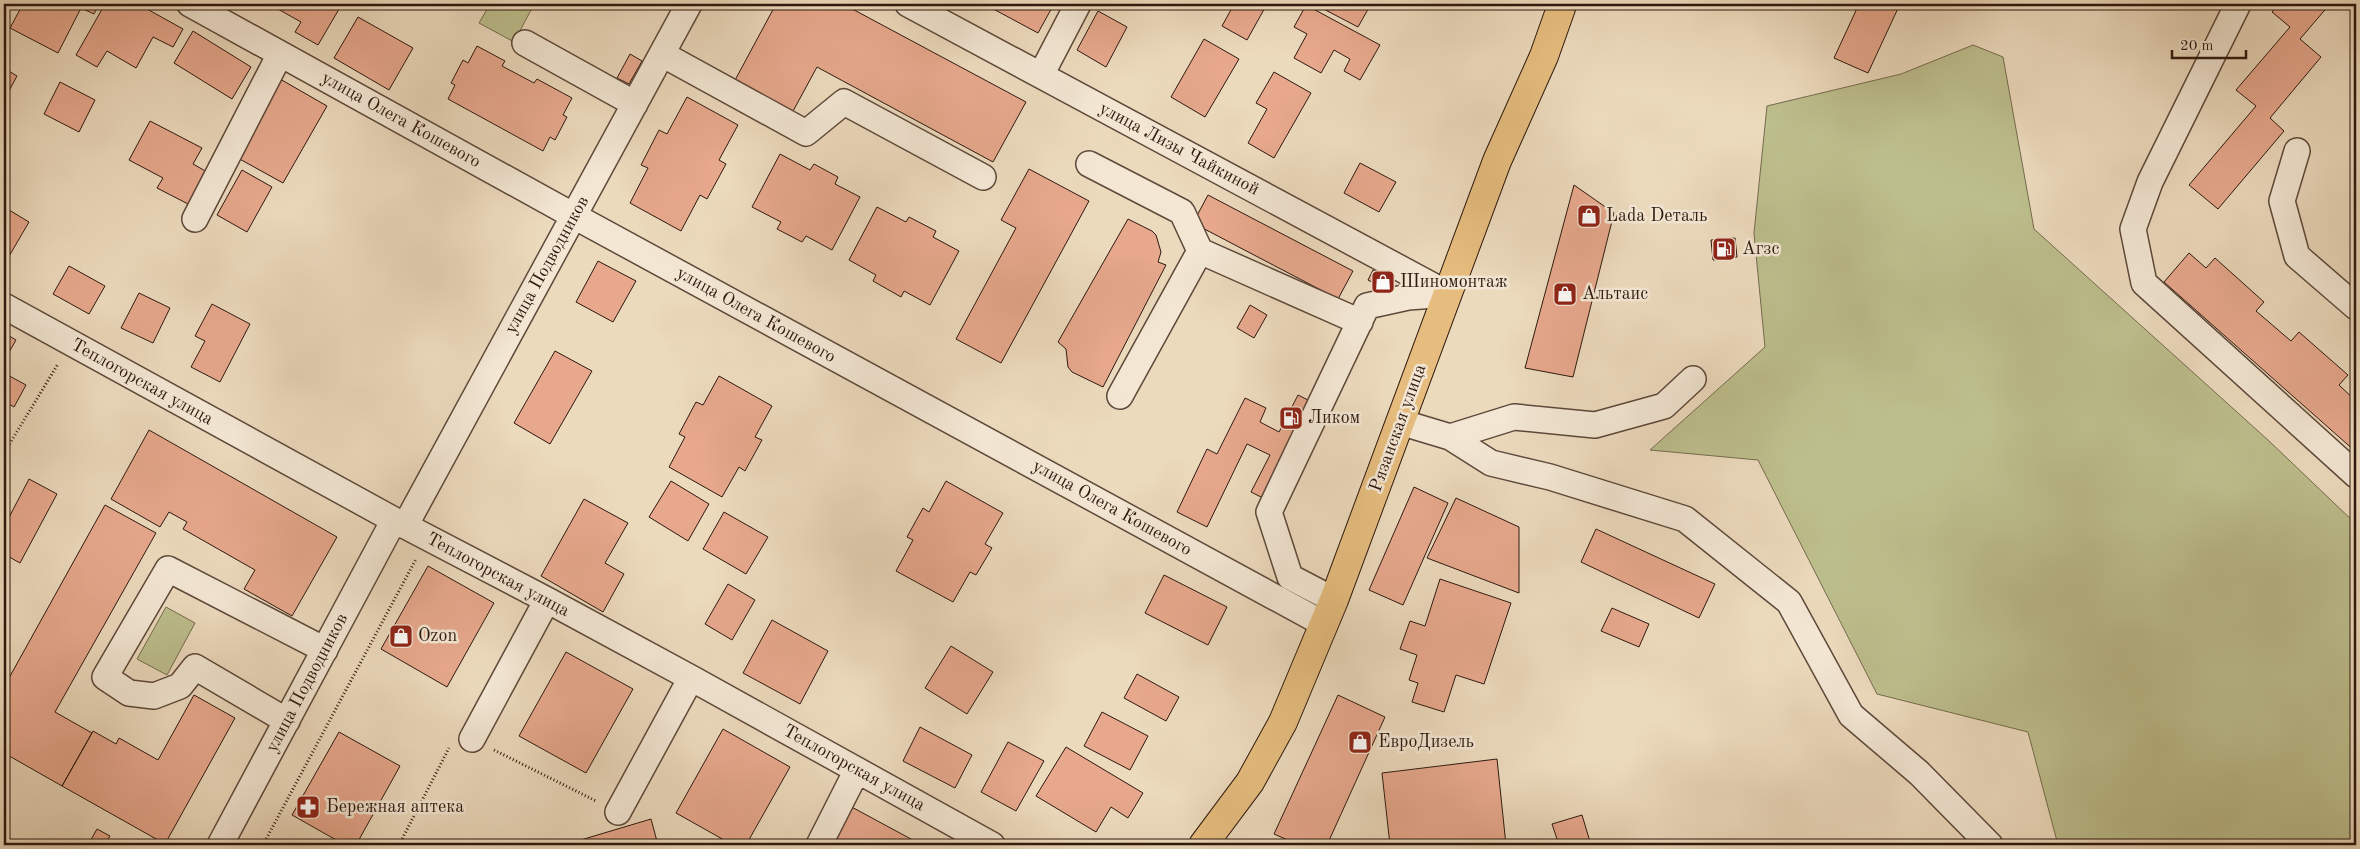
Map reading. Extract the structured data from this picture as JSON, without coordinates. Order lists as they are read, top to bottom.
{
  "streets": {
    "main road": ["Рязанская улица"],
    "street": [
      "улица Олега Кошевого",
      "улица Лизы Чайкиной",
      "улица Подводников",
      "Теплогорская улица"
    ]
  },
  "crossings": [
    ["улица Олега Кошевого", "улица Подводников"],
    ["улица Олега Кошевого", "Рязанская улица"],
    ["улица Лизы Чайкиной", "Рязанская улица"],
    ["улица Подводников", "Теплогорская улица"]
  ],
  "places": {
    "shop": [
      "Lada Dеталь",
      "Шиномонтаж",
      "Альтаис",
      "Ozon",
      "ЕвроДизель"
    ],
    "fuel station": ["Агзс", "Ликом"],
    "pharmacy": ["Бережная аптека"]
  },
  "scale_bar": "20 m"
}
